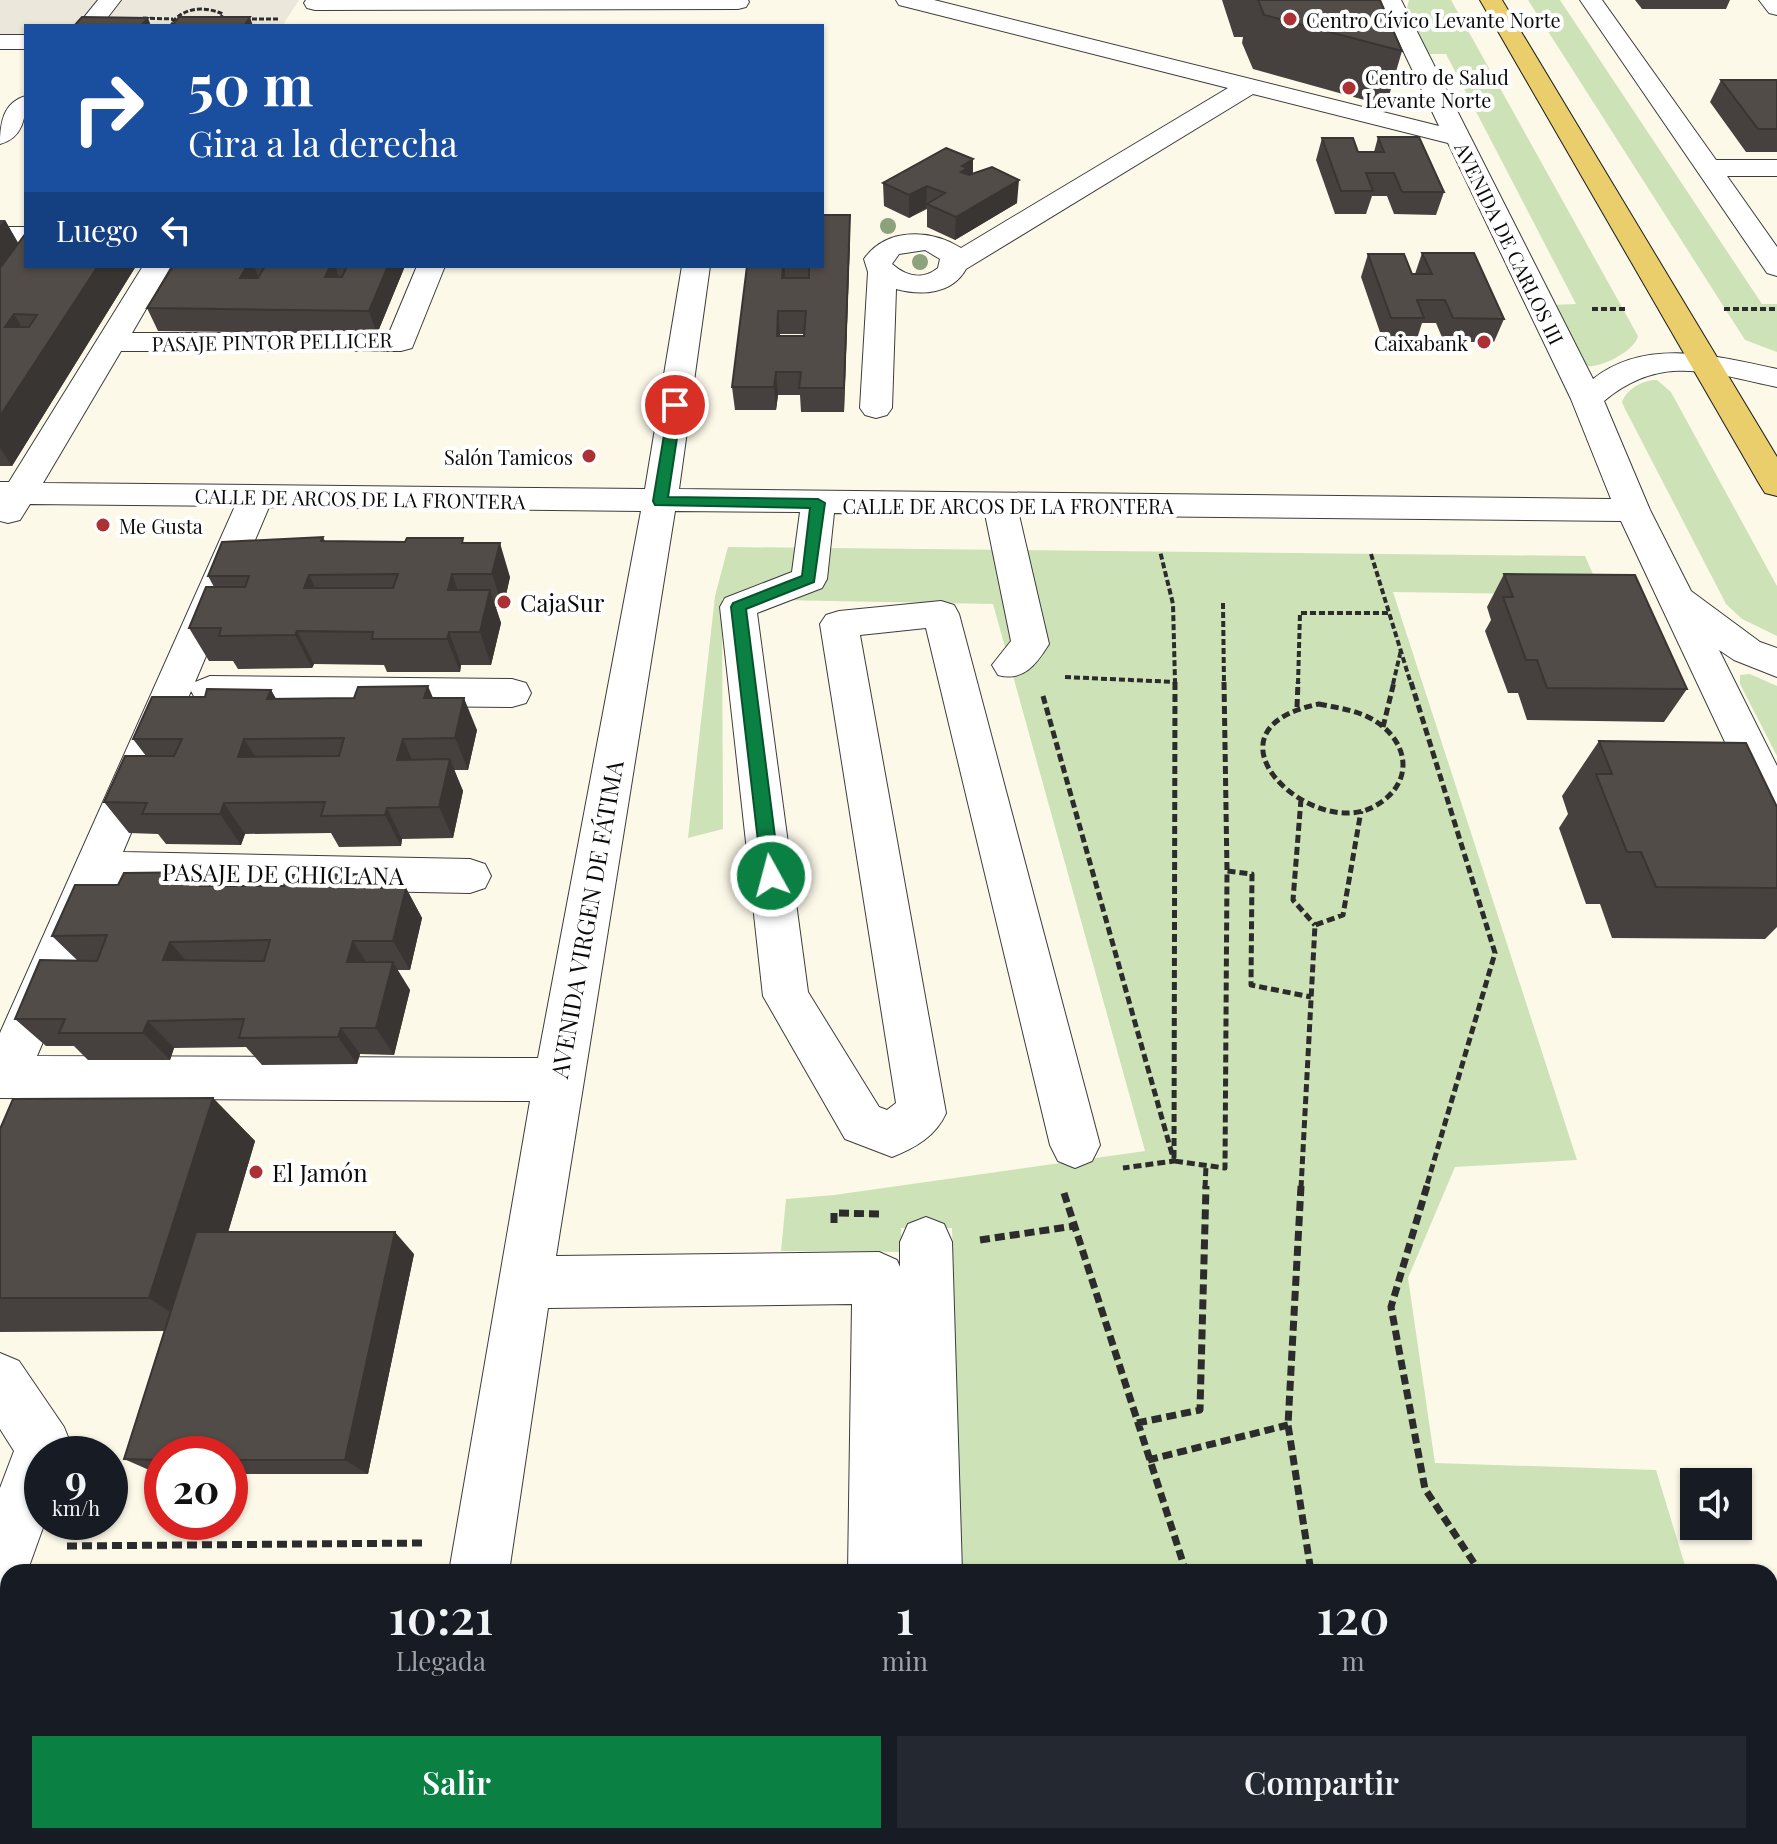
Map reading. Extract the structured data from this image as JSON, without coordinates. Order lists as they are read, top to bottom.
{
  "streets": {
    "street": [
      "AVENIDA DE CARLOS III",
      "PASAJE PINTOR PELLICER",
      "CALLE DE ARCOS DE LA FRONTERA",
      "PASAJE DE CHICLANA",
      "AVENIDA VIRGEN DE FÁTIMA"
    ]
  },
  "crossings": [
    ["AVENIDA DE CARLOS III", "CALLE DE ARCOS DE LA FRONTERA"],
    ["CALLE DE ARCOS DE LA FRONTERA", "AVENIDA VIRGEN DE FÁTIMA"]
  ],
  "places": [
    "Centro Cívico Levante Norte",
    "Centro de Salud Levante Norte",
    "Caixabank",
    "Salón Tamicos",
    "Me Gusta",
    "CajaSur",
    "El Jamón"
  ],
  "page": {
    "turn": ["50 m", "Gira a la derecha"],
    "then": "Luego",
    "speed": "9 km/h",
    "limit": "20",
    "eta": [
      "10:21",
      "Llegada",
      "1",
      "min",
      "120",
      "m"
    ],
    "buttons": ["Salir", "Compartir"]
  }
}
